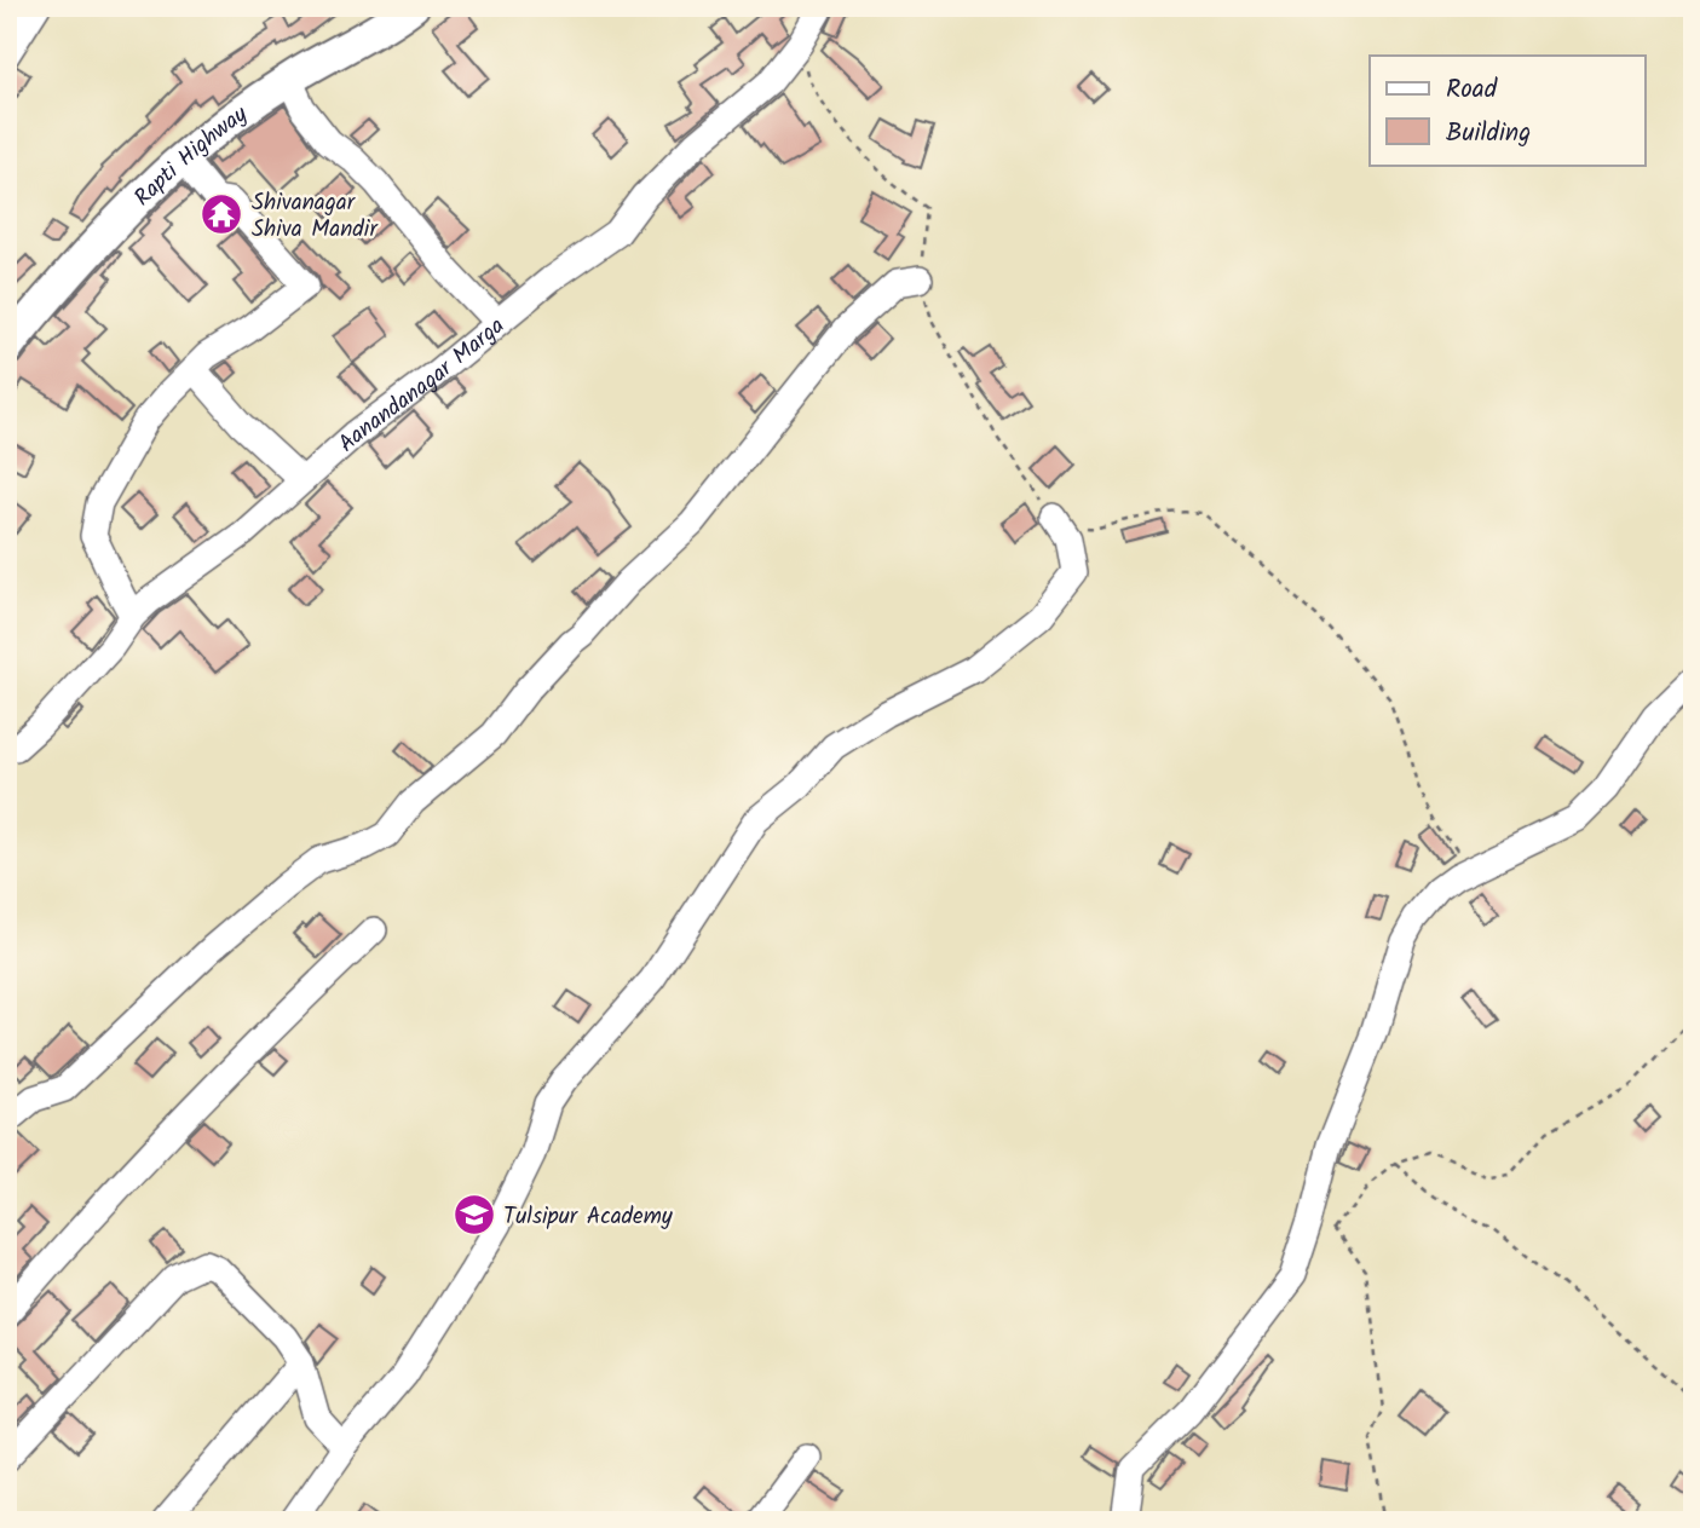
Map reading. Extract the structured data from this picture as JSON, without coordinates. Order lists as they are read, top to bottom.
{
  "streets": {
    "main road": ["Rapti Highway"],
    "street": ["Aanandanagar Marga"]
  },
  "places": {
    "temple": ["Shivanagar Shiva Mandir"],
    "school or university": ["Tulsipur Academy"]
  },
  "legend": ["Road", "Building"]
}
